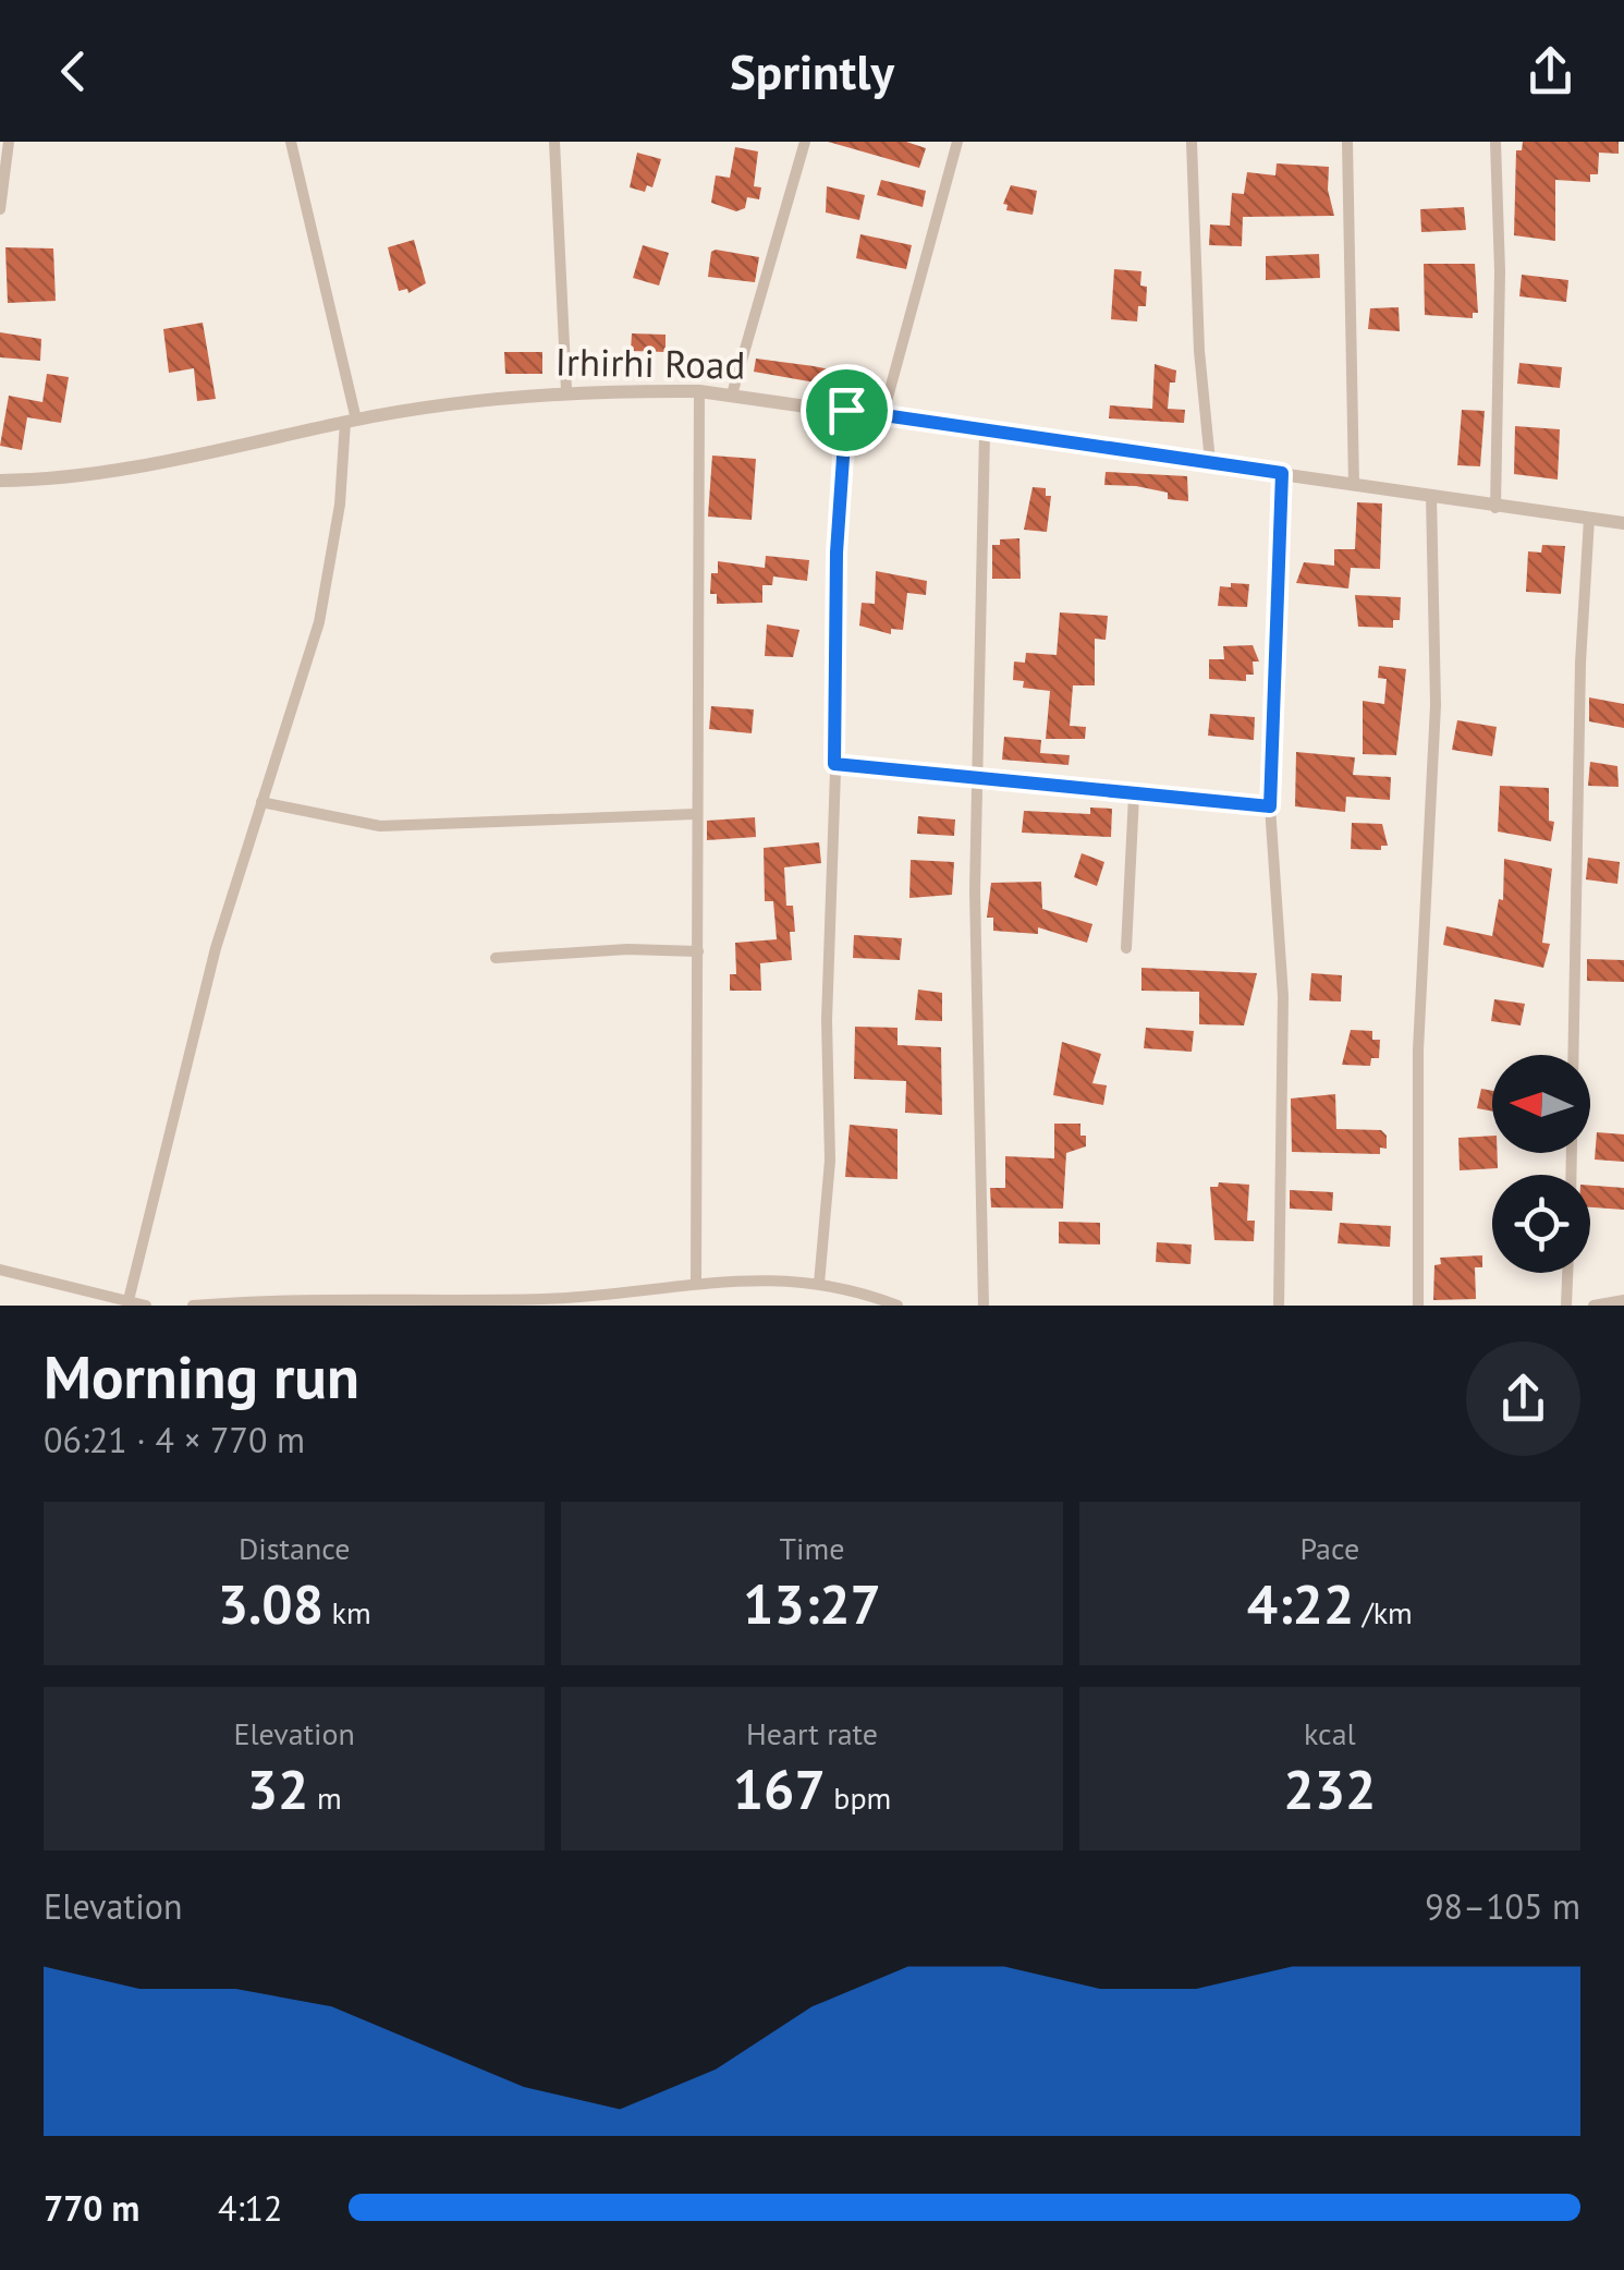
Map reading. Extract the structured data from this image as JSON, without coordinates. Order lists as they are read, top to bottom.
{
  "streets": {
    "street": ["Irhirhi Road"]
  },
  "north": "left",
  "page": {
    "header": "Sprintly",
    "heading": ["Morning run", "06:21 · 4 × 770 m"],
    "stats": [
      ["Distance", "3.08 km"],
      ["Time", "13:27"],
      ["Pace", "4:22 /km"],
      ["Elevation", "32 m"],
      ["Heart rate", "167 bpm"],
      ["kcal", "232"]
    ],
    "chart": ["Elevation", "98–105 m"],
    "list": [
      {
        "name": "770 m",
        "note": "4:12"
      }
    ]
  }
}
